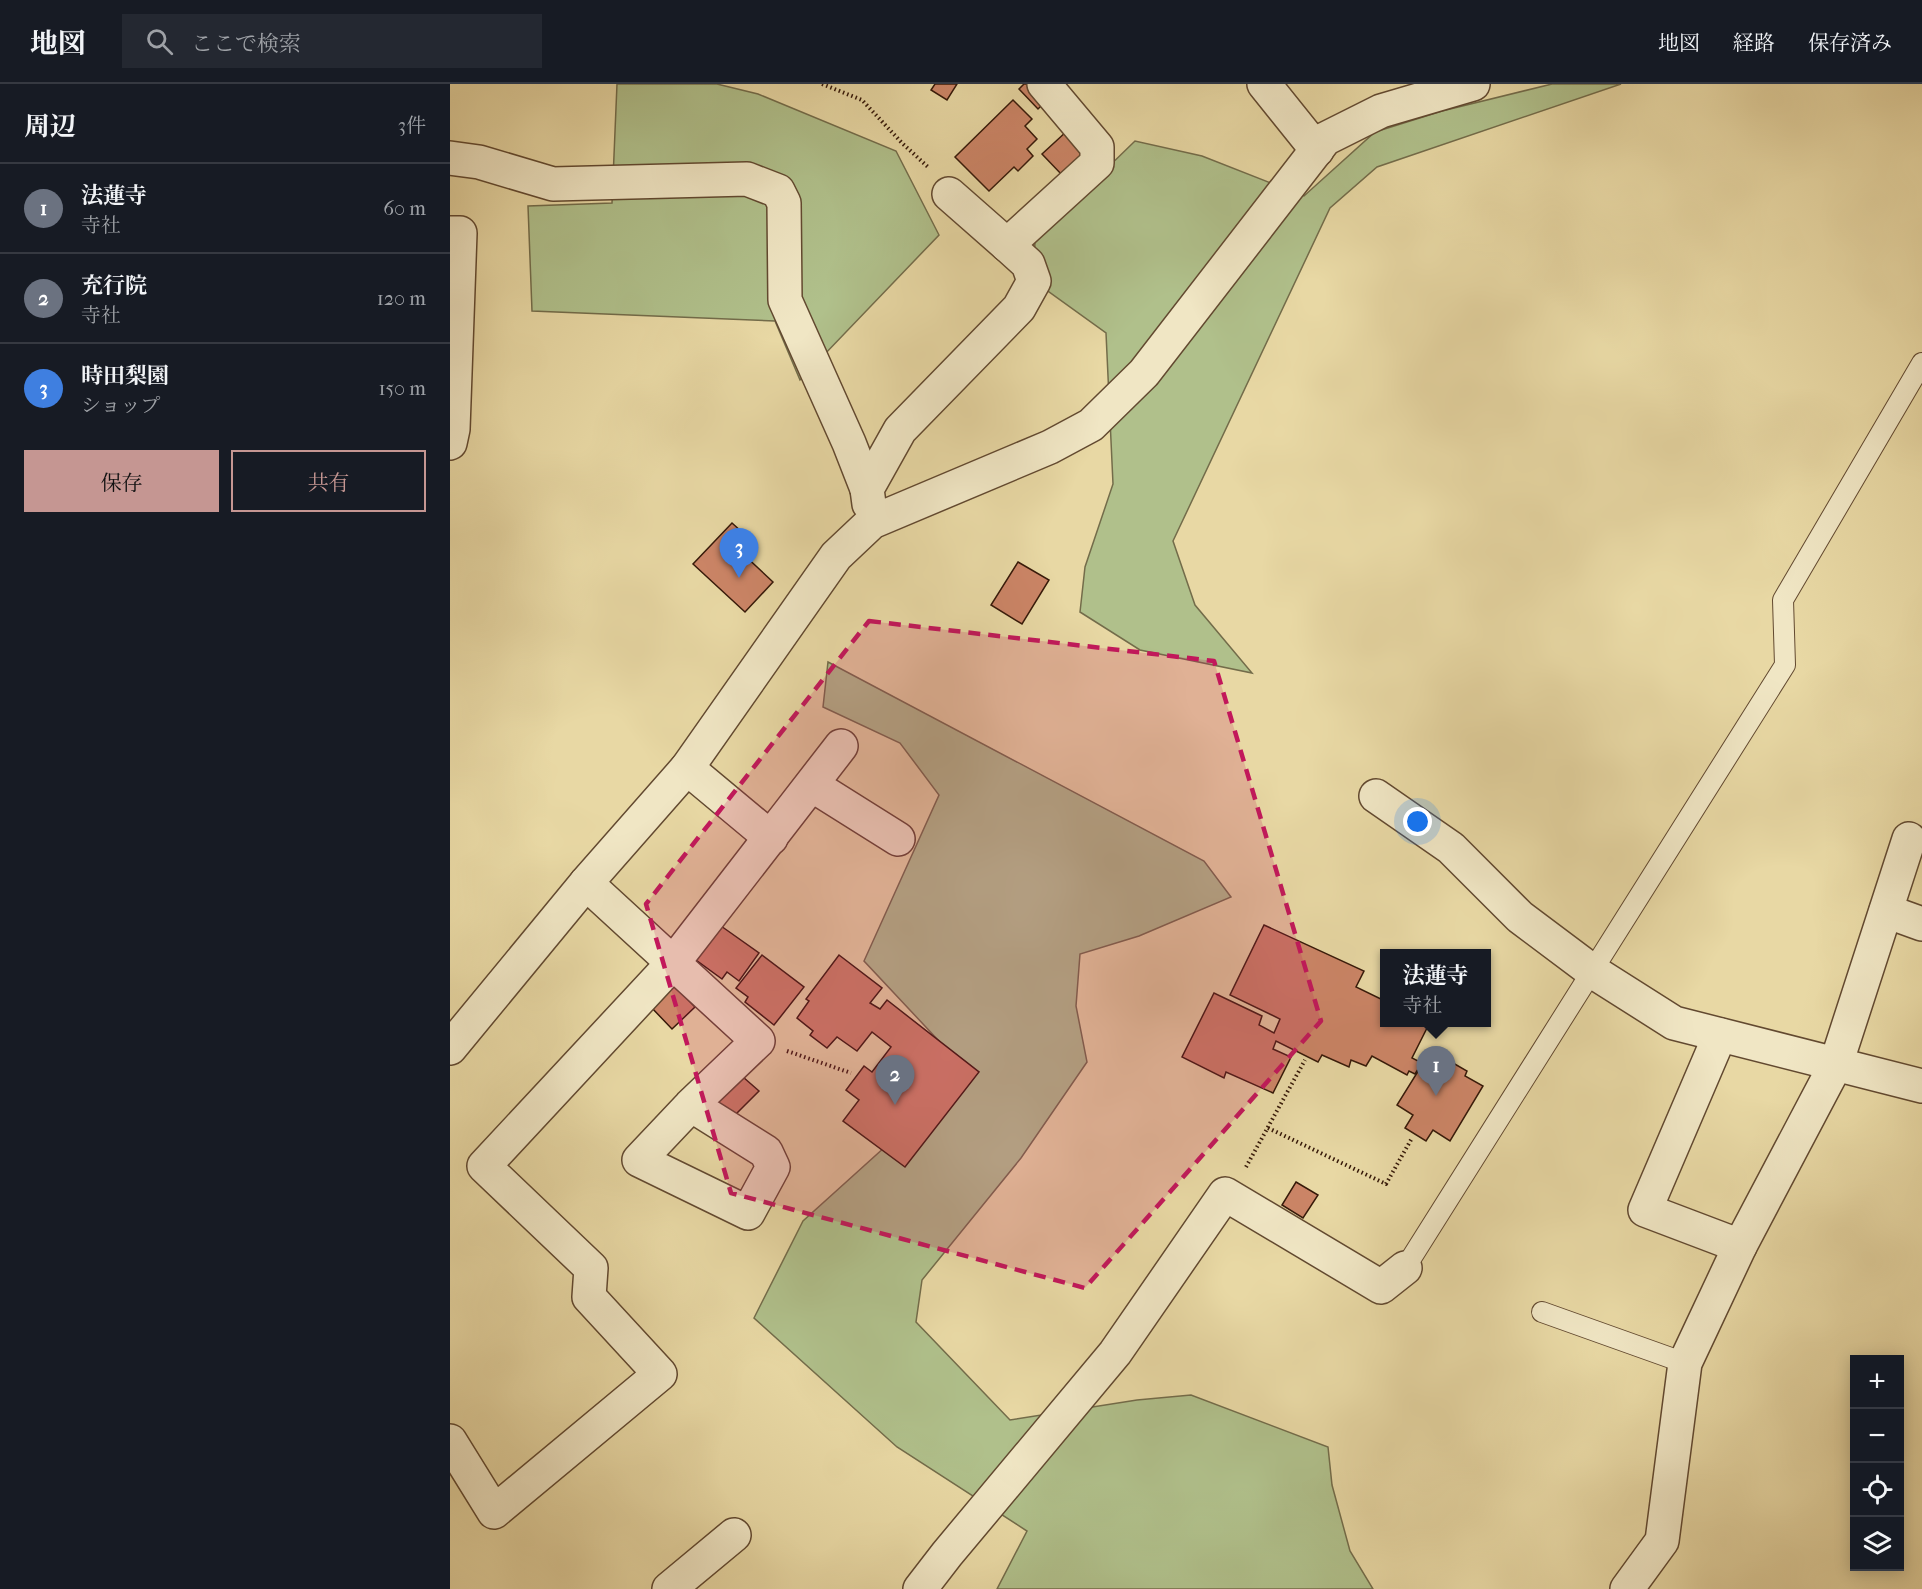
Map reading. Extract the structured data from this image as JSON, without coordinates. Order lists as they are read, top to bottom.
{
  "page": {
    "header": "地図",
    "search": "ここで検索",
    "nav": ["地図", "経路", "保存済み"],
    "heading": ["周辺", "3件"],
    "list": [
      {
        "mark": "1",
        "name": "法蓮寺",
        "note": "寺社",
        "value": "60 m"
      },
      {
        "mark": "2",
        "name": "充行院",
        "note": "寺社",
        "value": "120 m"
      },
      {
        "mark": "3",
        "name": "時田梨園",
        "note": "ショップ",
        "value": "150 m"
      }
    ],
    "buttons": ["保存", "共有"],
    "pins": ["3", "1", "2"],
    "popup": ["法蓮寺", "寺社"],
    "map_buttons": ["+", "−"]
  }
}
